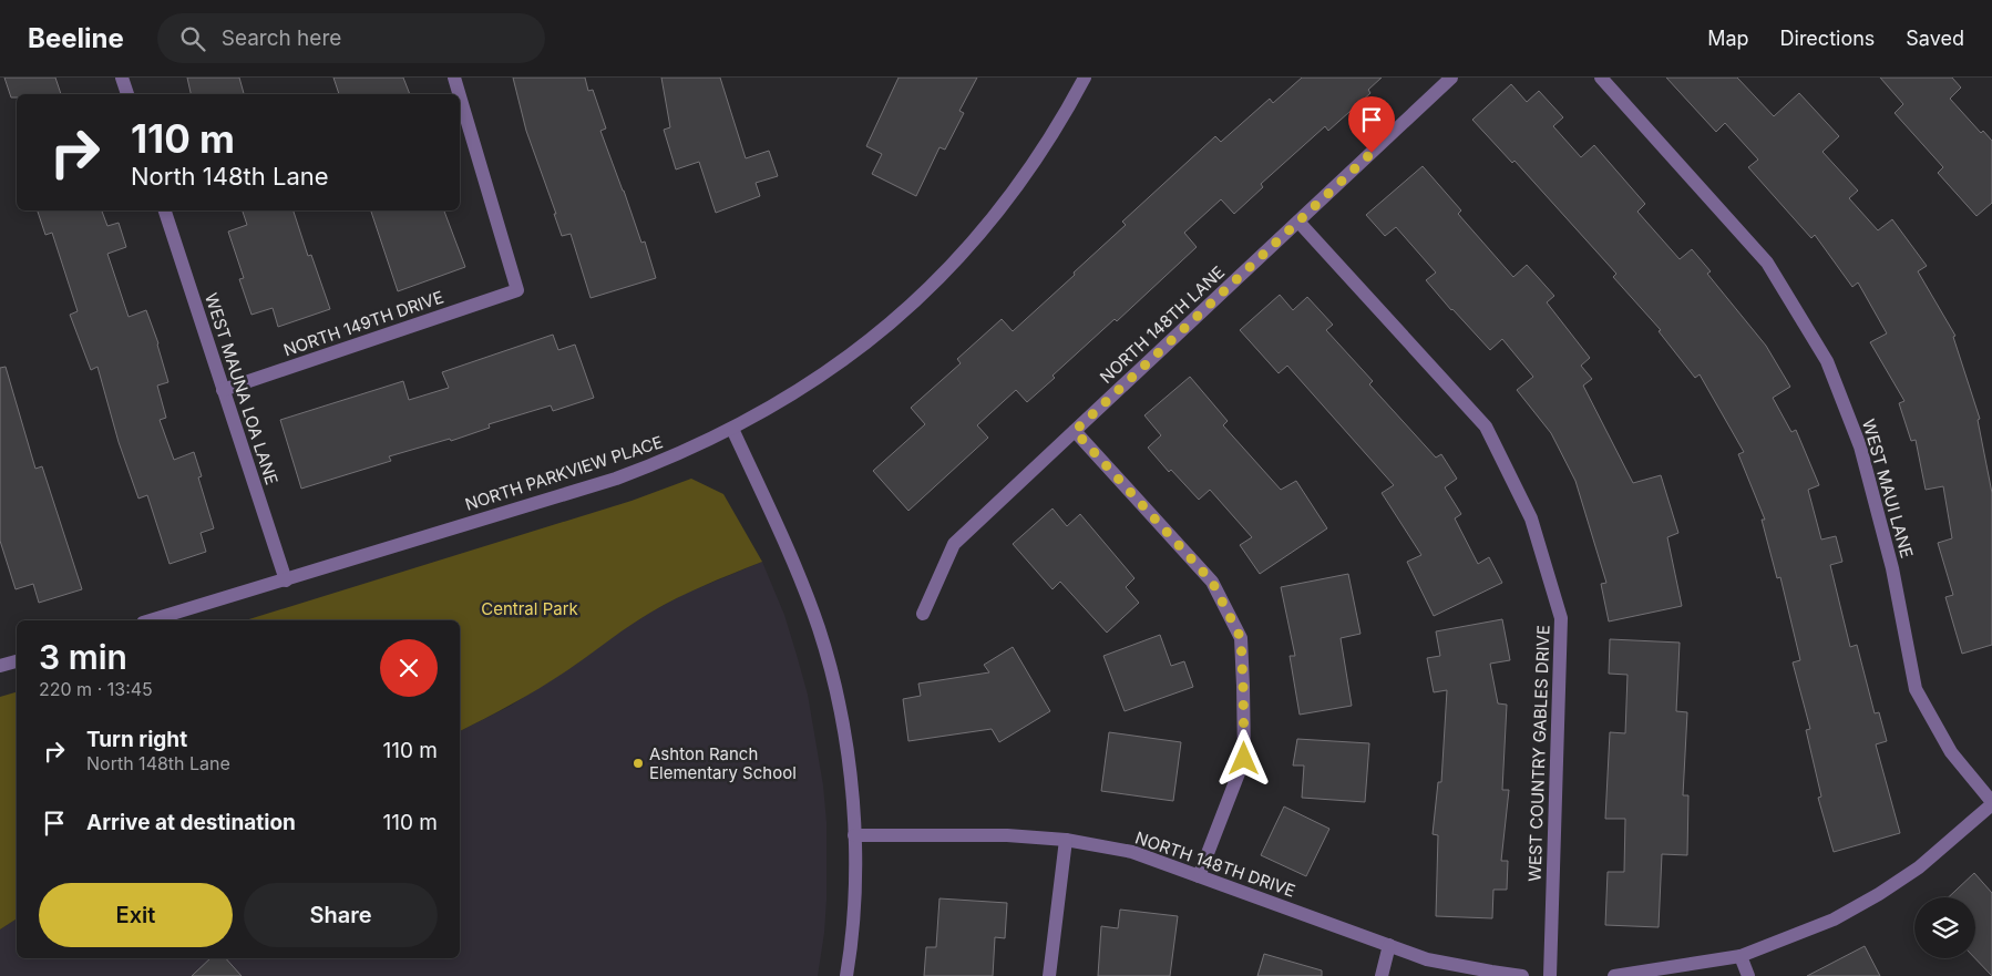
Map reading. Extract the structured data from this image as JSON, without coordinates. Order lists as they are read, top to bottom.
{
  "streets": {
    "street": [
      "NORTH 149TH DRIVE",
      "NORTH 148TH LANE",
      "WEST MAUNA LOA LANE",
      "NORTH PARKVIEW PLACE",
      "WEST MAUI LANE",
      "WEST COUNTRY GABLES DRIVE",
      "NORTH 148TH DRIVE"
    ]
  },
  "crossings": [
    ["NORTH 149TH DRIVE", "WEST MAUNA LOA LANE"],
    ["NORTH 148TH LANE", "WEST COUNTRY GABLES DRIVE"],
    ["WEST MAUNA LOA LANE", "NORTH PARKVIEW PLACE"]
  ],
  "parks": ["Central Park"],
  "places": ["Ashton Ranch Elementary School"],
  "page": {
    "header": "Beeline",
    "search": "Search here",
    "nav": ["Map", "Directions", "Saved"],
    "turn": ["110 m", "North 148th Lane"],
    "heading": ["3 min", "220 m · 13:45"],
    "list": [
      {
        "name": "Turn right",
        "note": "North 148th Lane",
        "value": "110 m"
      },
      {
        "name": "Arrive at destination",
        "value": "110 m"
      }
    ],
    "buttons": ["Exit", "Share"]
  }
}
